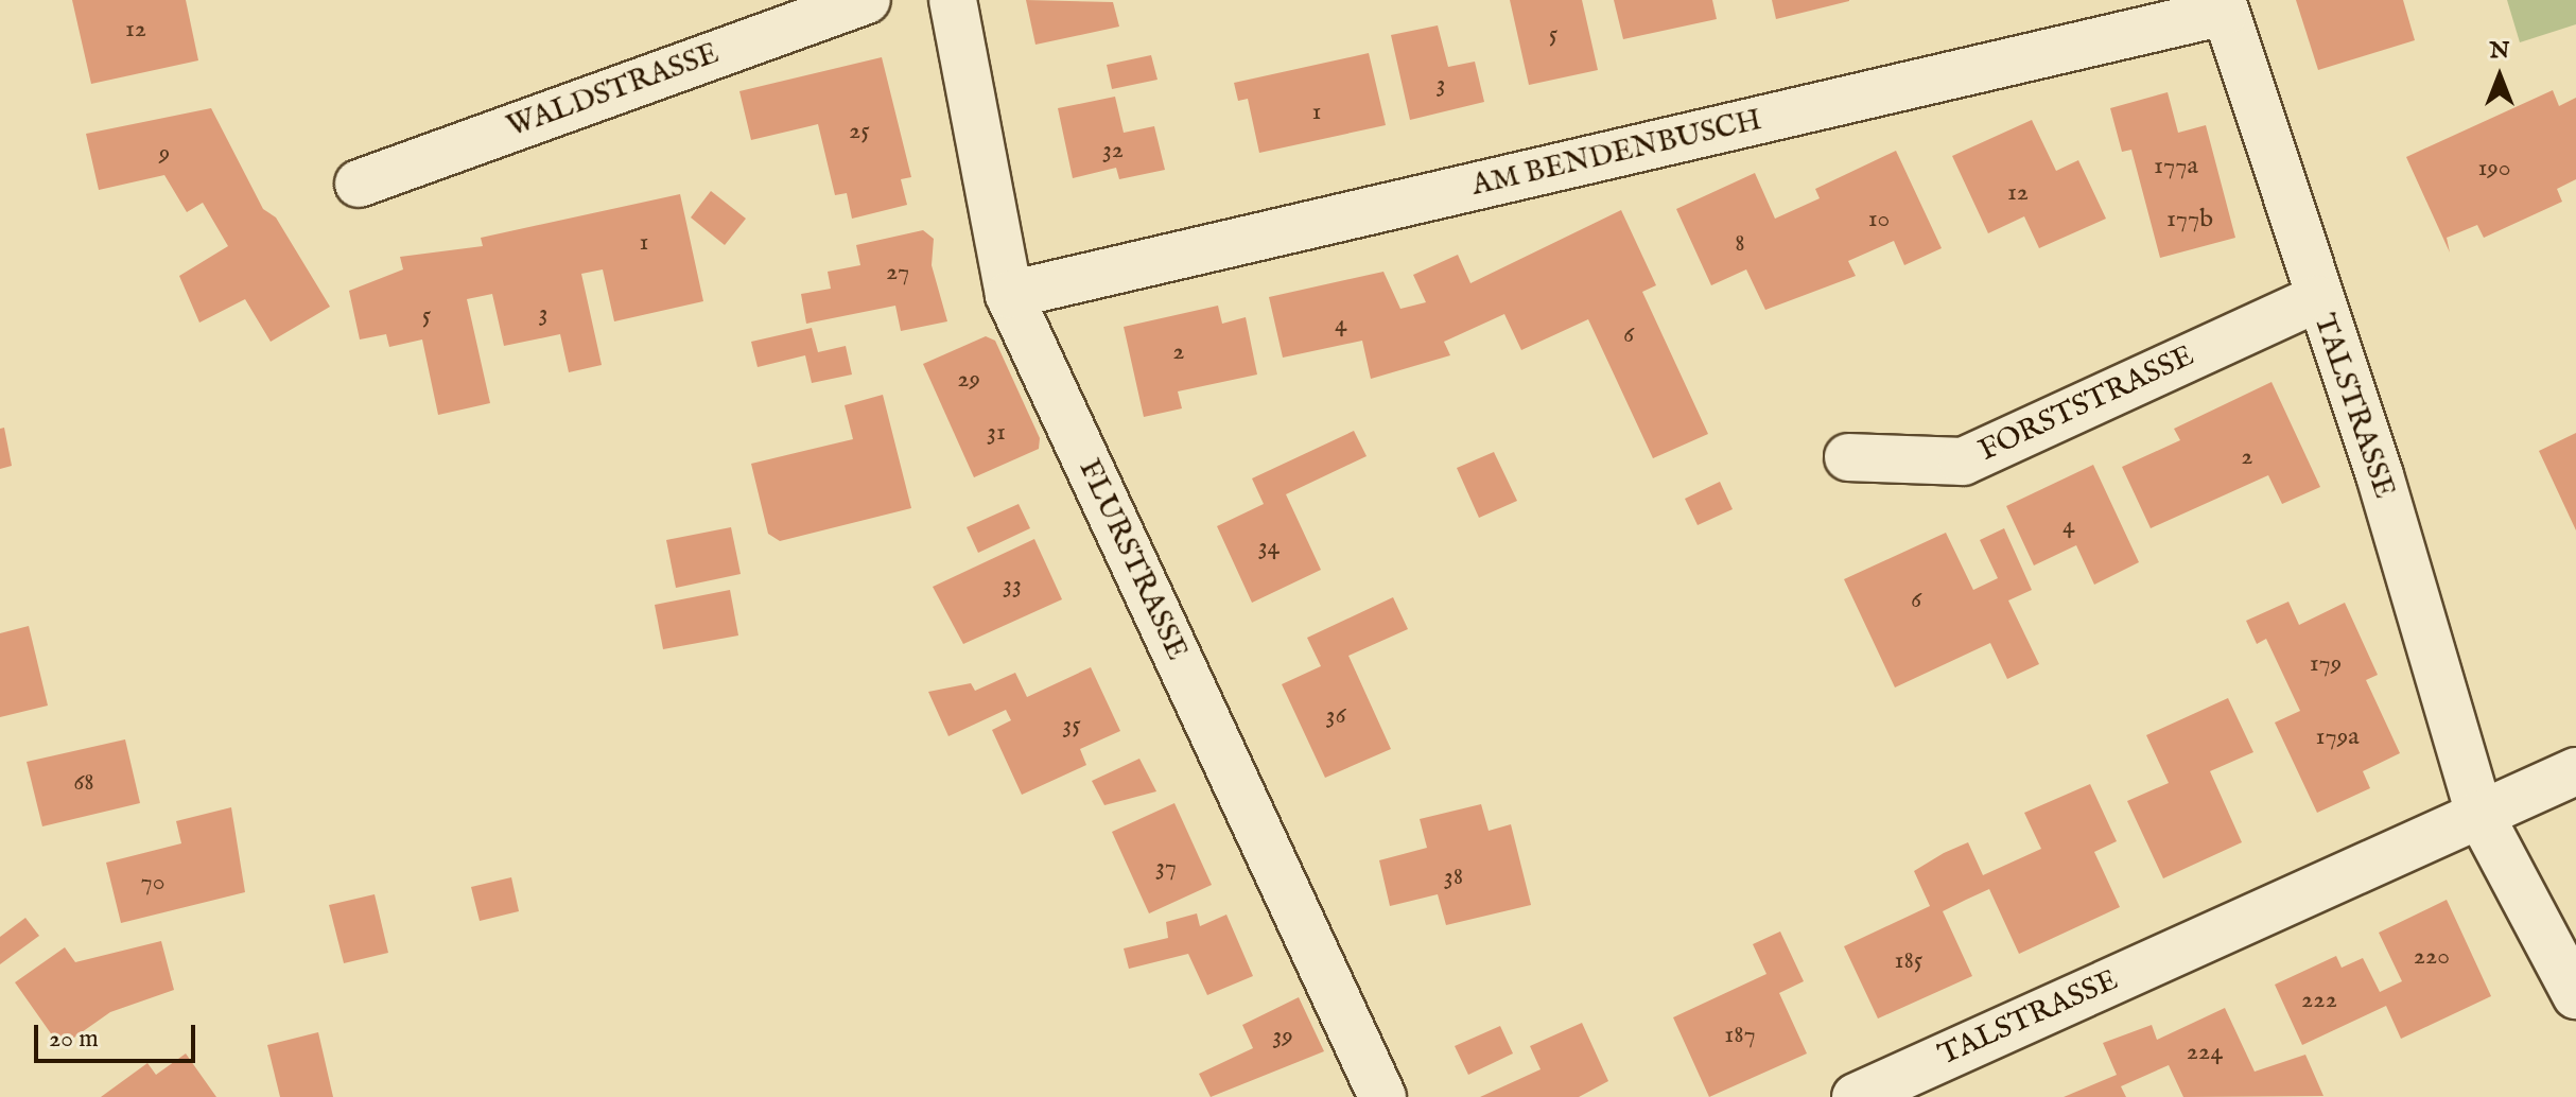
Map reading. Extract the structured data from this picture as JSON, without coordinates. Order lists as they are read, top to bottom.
{
  "streets": {
    "street": [
      "WALDSTRASSE",
      "AM BENDENBUSCH",
      "FORSTSTRASSE",
      "TALSTRASSE",
      "FLURSTRASSE"
    ]
  },
  "crossings": [
    ["AM BENDENBUSCH", "TALSTRASSE"],
    ["AM BENDENBUSCH", "FLURSTRASSE"],
    ["FORSTSTRASSE", "TALSTRASSE"]
  ],
  "house_numbers": [
    "12",
    "5",
    "3",
    "1",
    "25",
    "32",
    "9",
    "177a",
    "190",
    "12",
    "10",
    "177b",
    "1",
    "8",
    "27",
    "3",
    "5",
    "4",
    "6",
    "2",
    "29",
    "31",
    "2",
    "4",
    "34",
    "33",
    "6",
    "179",
    "36",
    "35",
    "179a",
    "68",
    "37",
    "38",
    "70",
    "220",
    "185",
    "222",
    "187",
    "39",
    "224"
  ],
  "scale_bar": "20 m",
  "north": "top"
}
